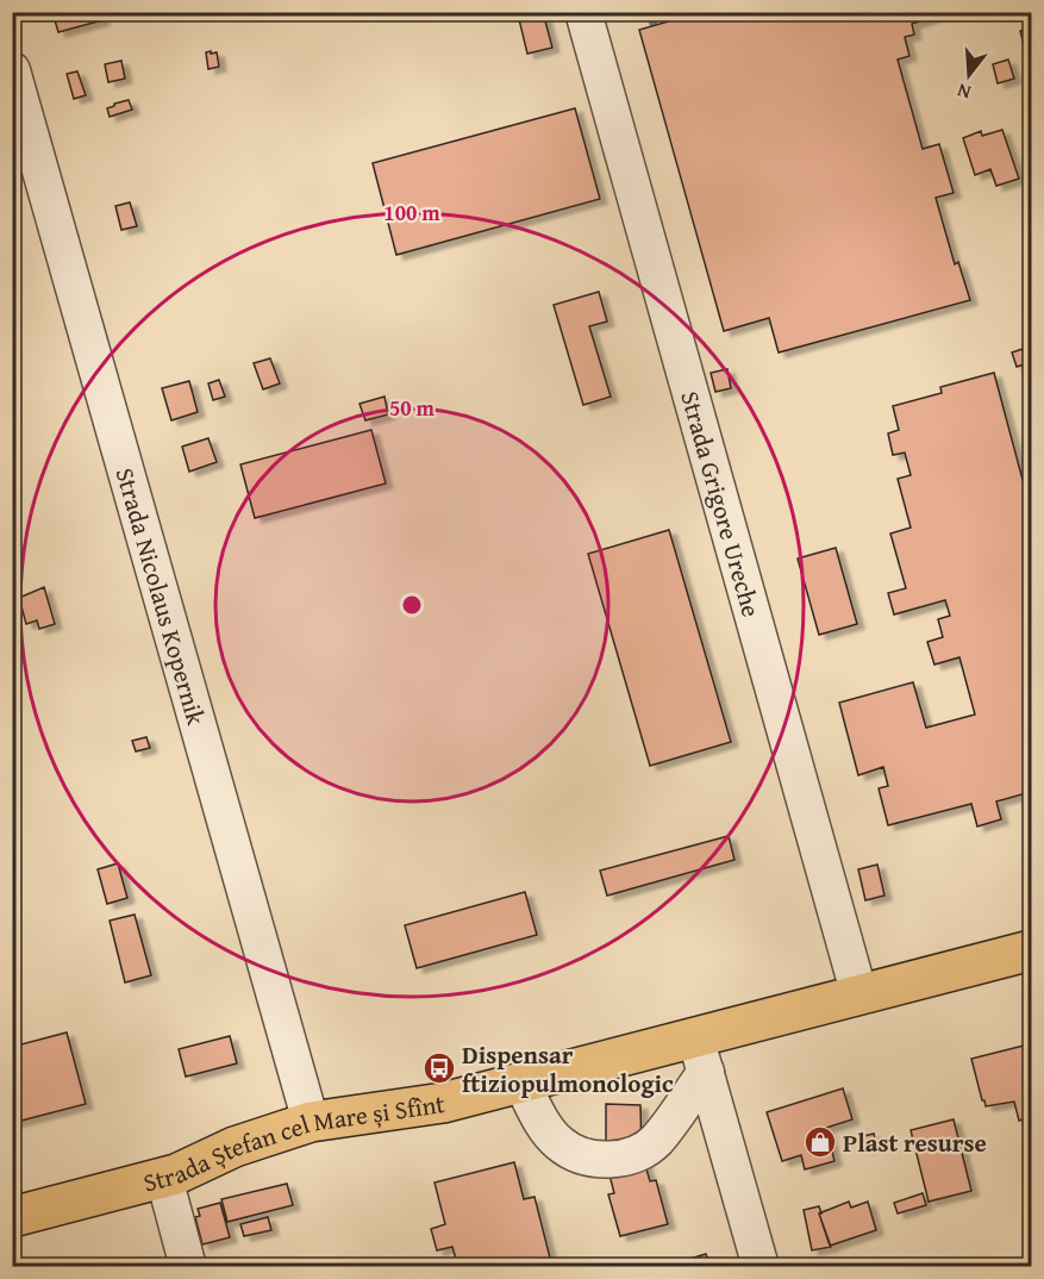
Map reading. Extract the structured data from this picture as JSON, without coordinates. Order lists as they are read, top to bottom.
{
  "streets": {
    "main road": ["Strada Ștefan cel Mare și Sfînt"],
    "street": ["Strada Grigore Ureche", "Strada Nicolaus Kopernik"]
  },
  "crossings": [
    ["Strada Grigore Ureche", "Strada Ștefan cel Mare și Sfînt"],
    ["Strada Nicolaus Kopernik", "Strada Ștefan cel Mare și Sfînt"]
  ],
  "places": {
    "bus stop": ["Dispensar ftiziopulmonologic"],
    "shop": ["Plast resurse"]
  },
  "north": "bottom",
  "rings": ["100 m", "50 m"]
}
